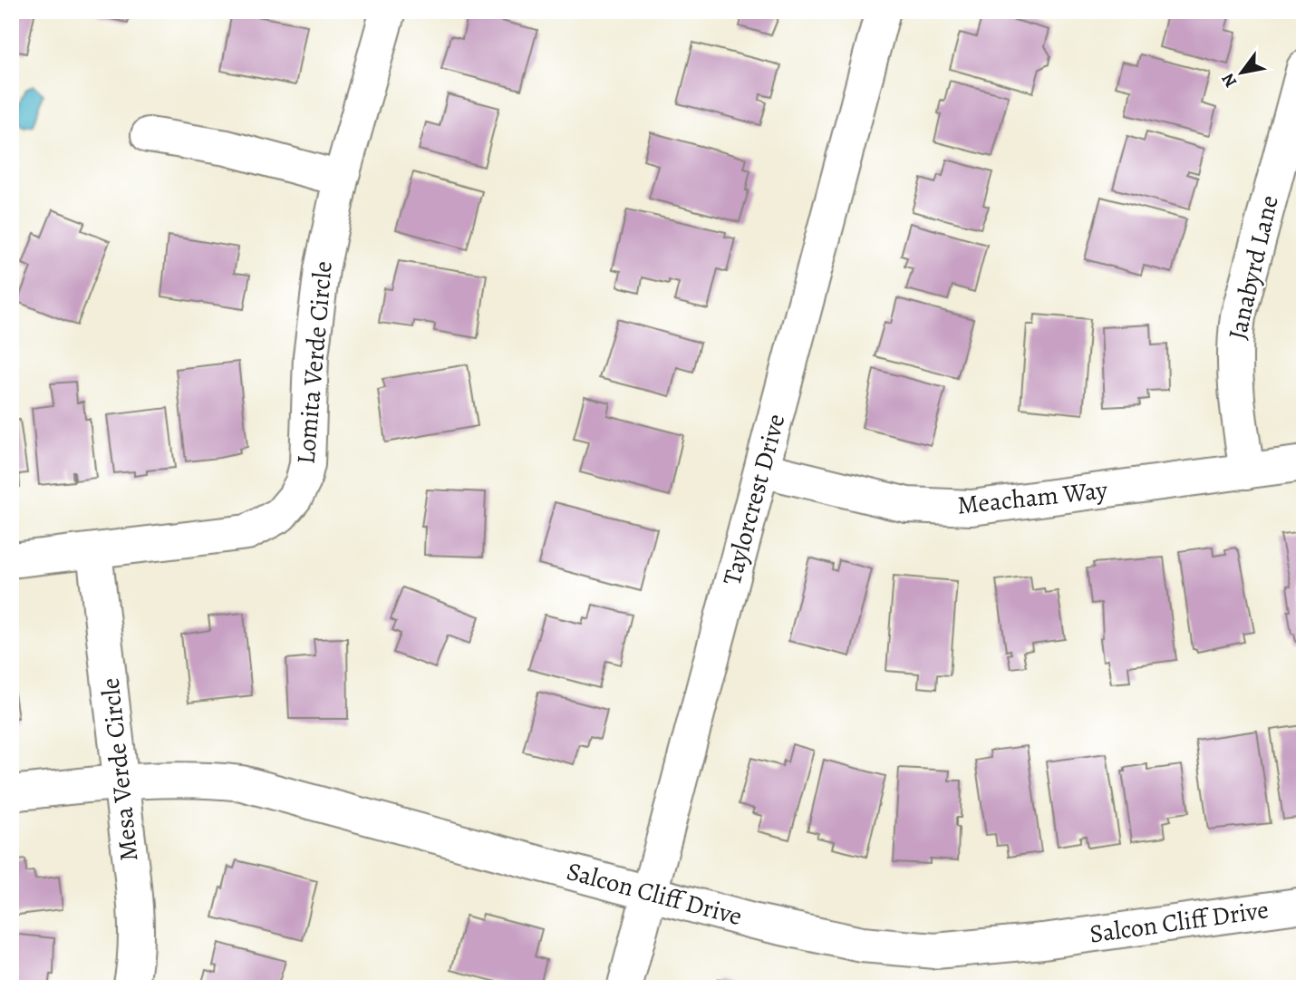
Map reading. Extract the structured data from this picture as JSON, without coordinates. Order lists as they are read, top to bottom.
{
  "streets": {
    "street": [
      "Janabyrd Lane",
      "Lomita Verde Circle",
      "Meacham Way",
      "Taylorcrest Drive",
      "Mesa Verde Circle",
      "Salcon Cliff Drive"
    ]
  },
  "crossings": [
    ["Janabyrd Lane", "Meacham Way"],
    ["Lomita Verde Circle", "Mesa Verde Circle"],
    ["Meacham Way", "Taylorcrest Drive"],
    ["Taylorcrest Drive", "Salcon Cliff Drive"],
    ["Mesa Verde Circle", "Salcon Cliff Drive"]
  ],
  "north": "bottom left"
}
